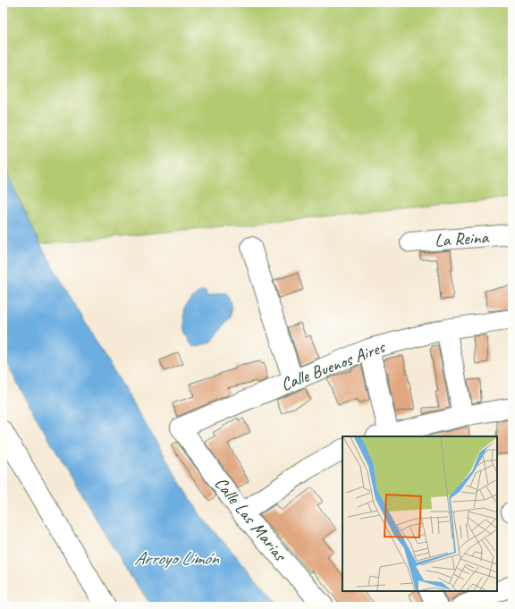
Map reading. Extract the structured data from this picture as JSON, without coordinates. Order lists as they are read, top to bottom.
{
  "streets": {
    "street": ["La Reina", "Calle Buenos Aires", "Calle Las Marias"]
  },
  "crossings": [
    ["Calle Buenos Aires", "Calle Las Marias"]
  ],
  "water": ["Arroyo Limón"]
}
